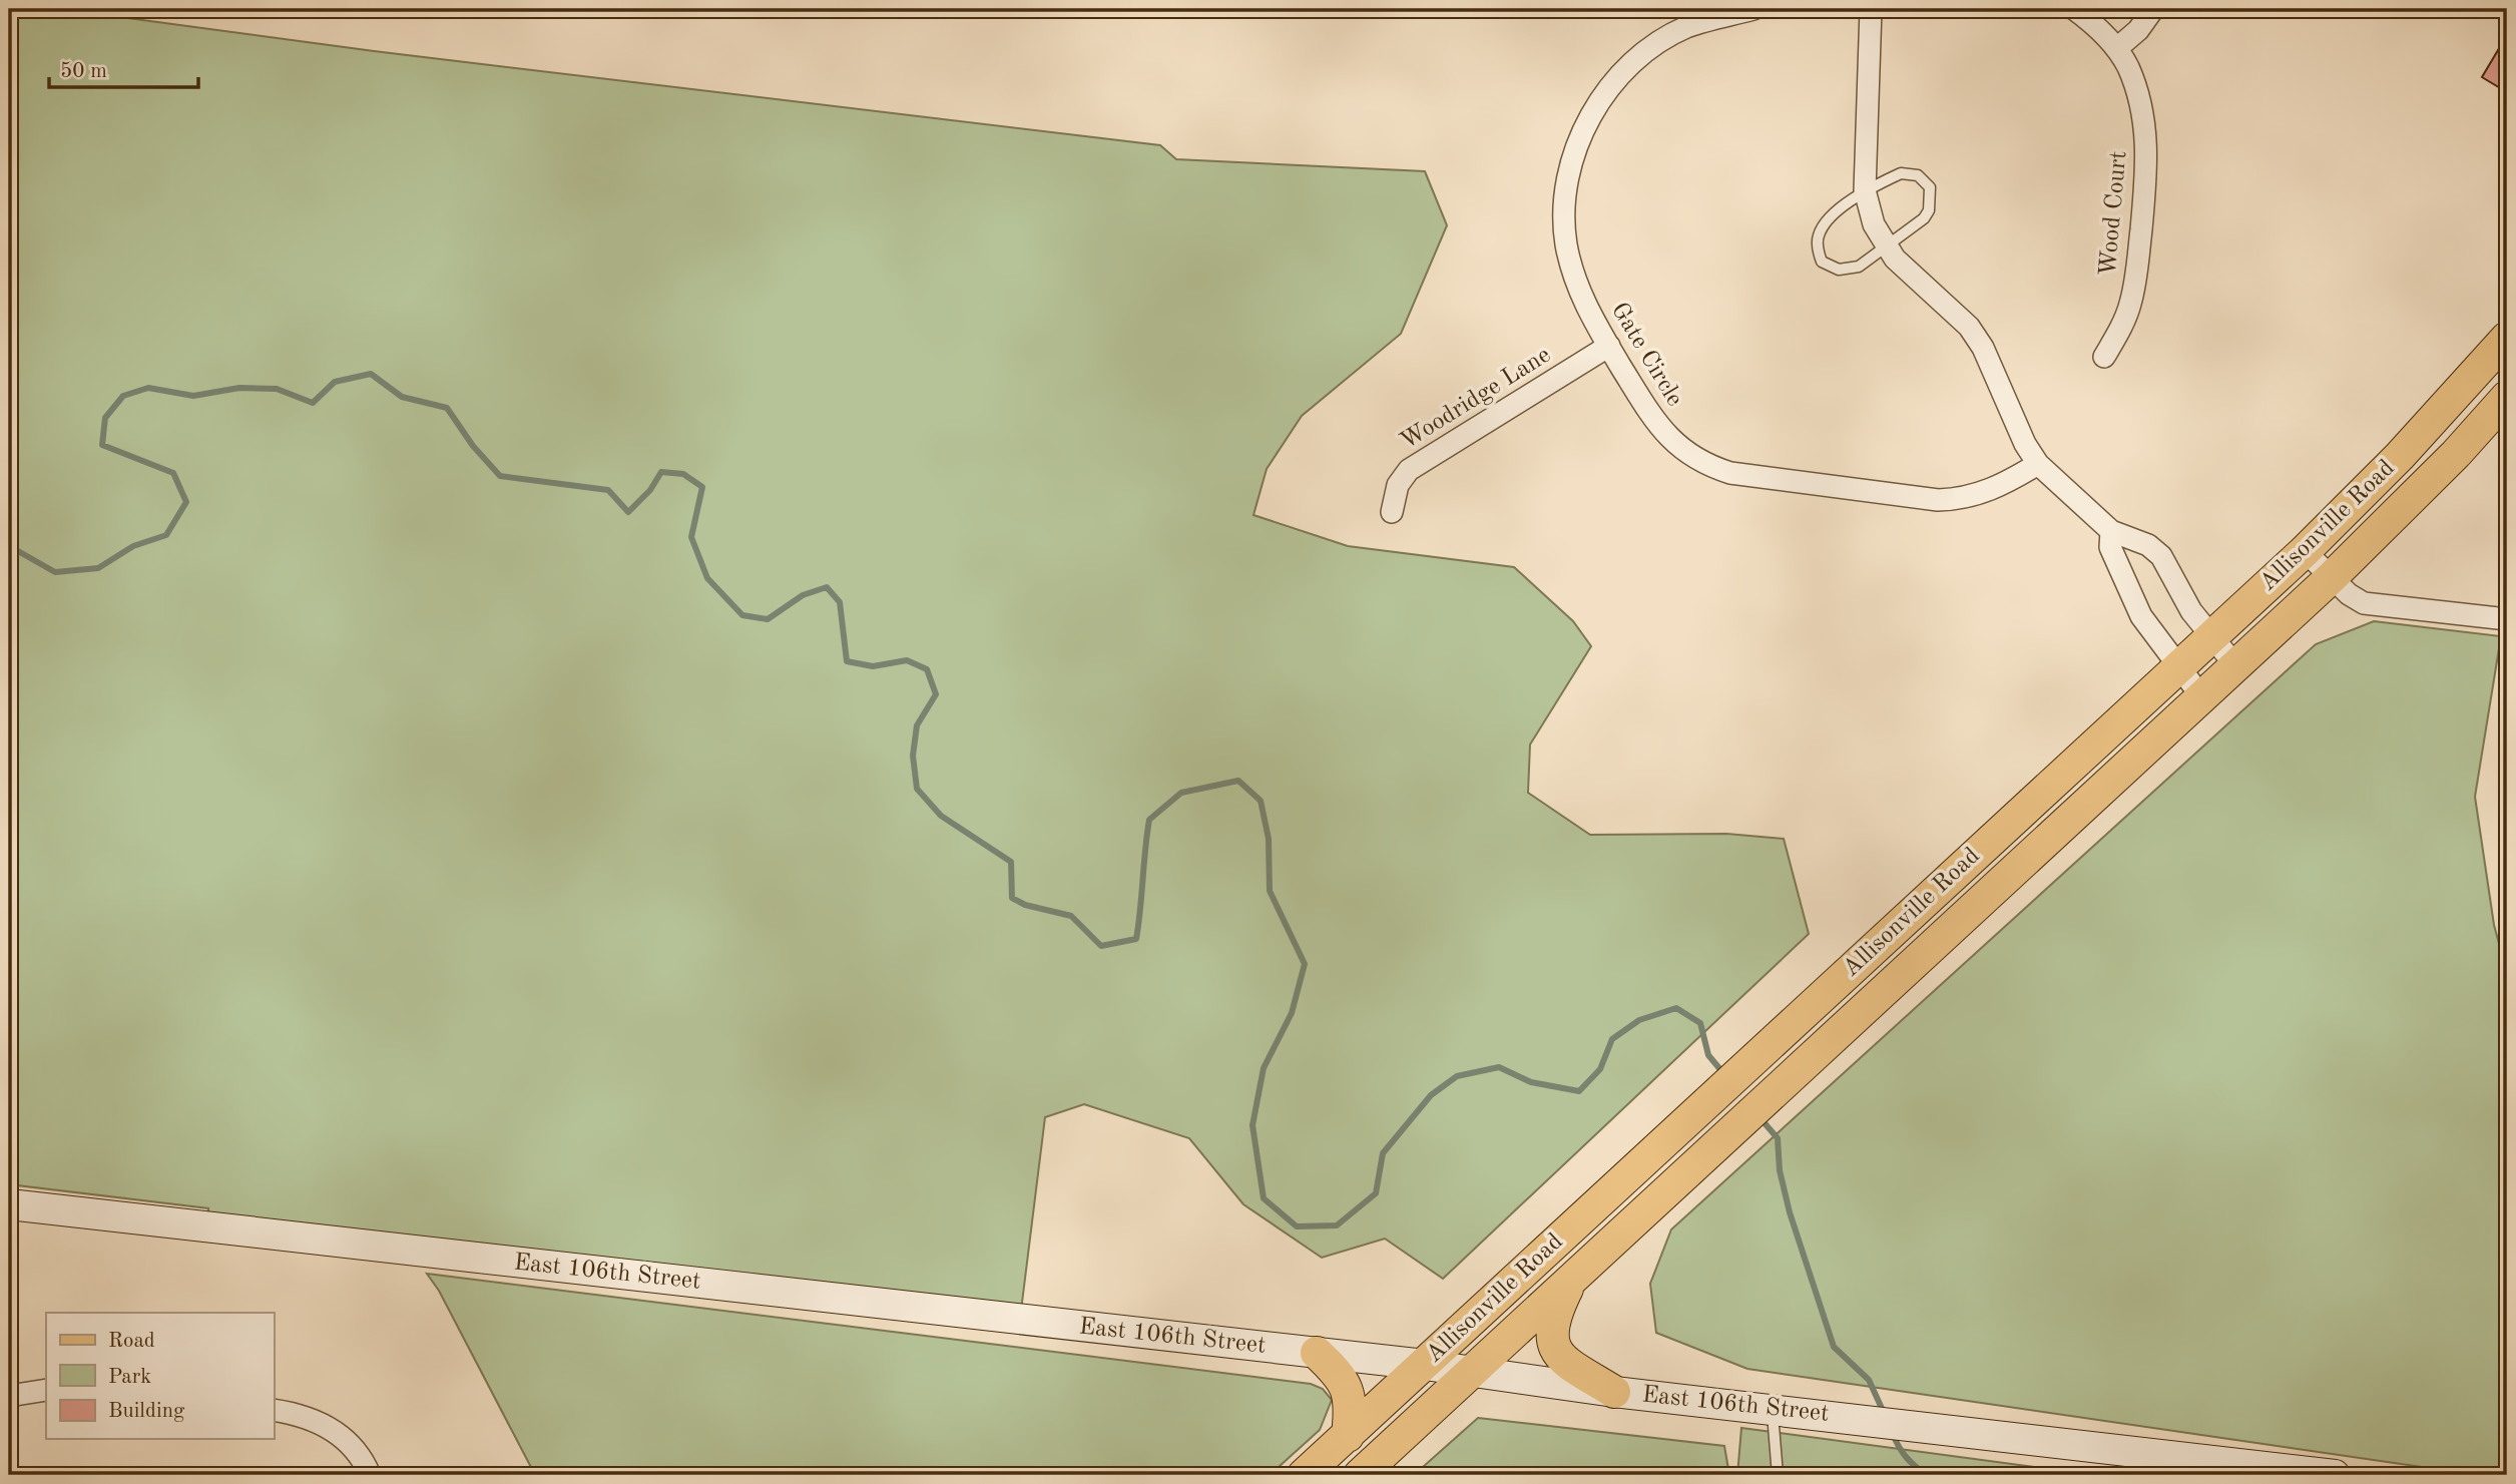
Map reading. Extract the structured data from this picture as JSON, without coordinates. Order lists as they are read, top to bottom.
{
  "streets": {
    "main road": ["Allisonville Road"],
    "street": [
      "Wood Court",
      "Gate Circle",
      "Woodridge Lane",
      "East 106th Street"
    ]
  },
  "crossings": [
    ["Gate Circle", "Woodridge Lane"],
    ["Allisonville Road", "East 106th Street"]
  ],
  "legend": ["Road", "Park", "Building"],
  "scale_bar": "50 m"
}
